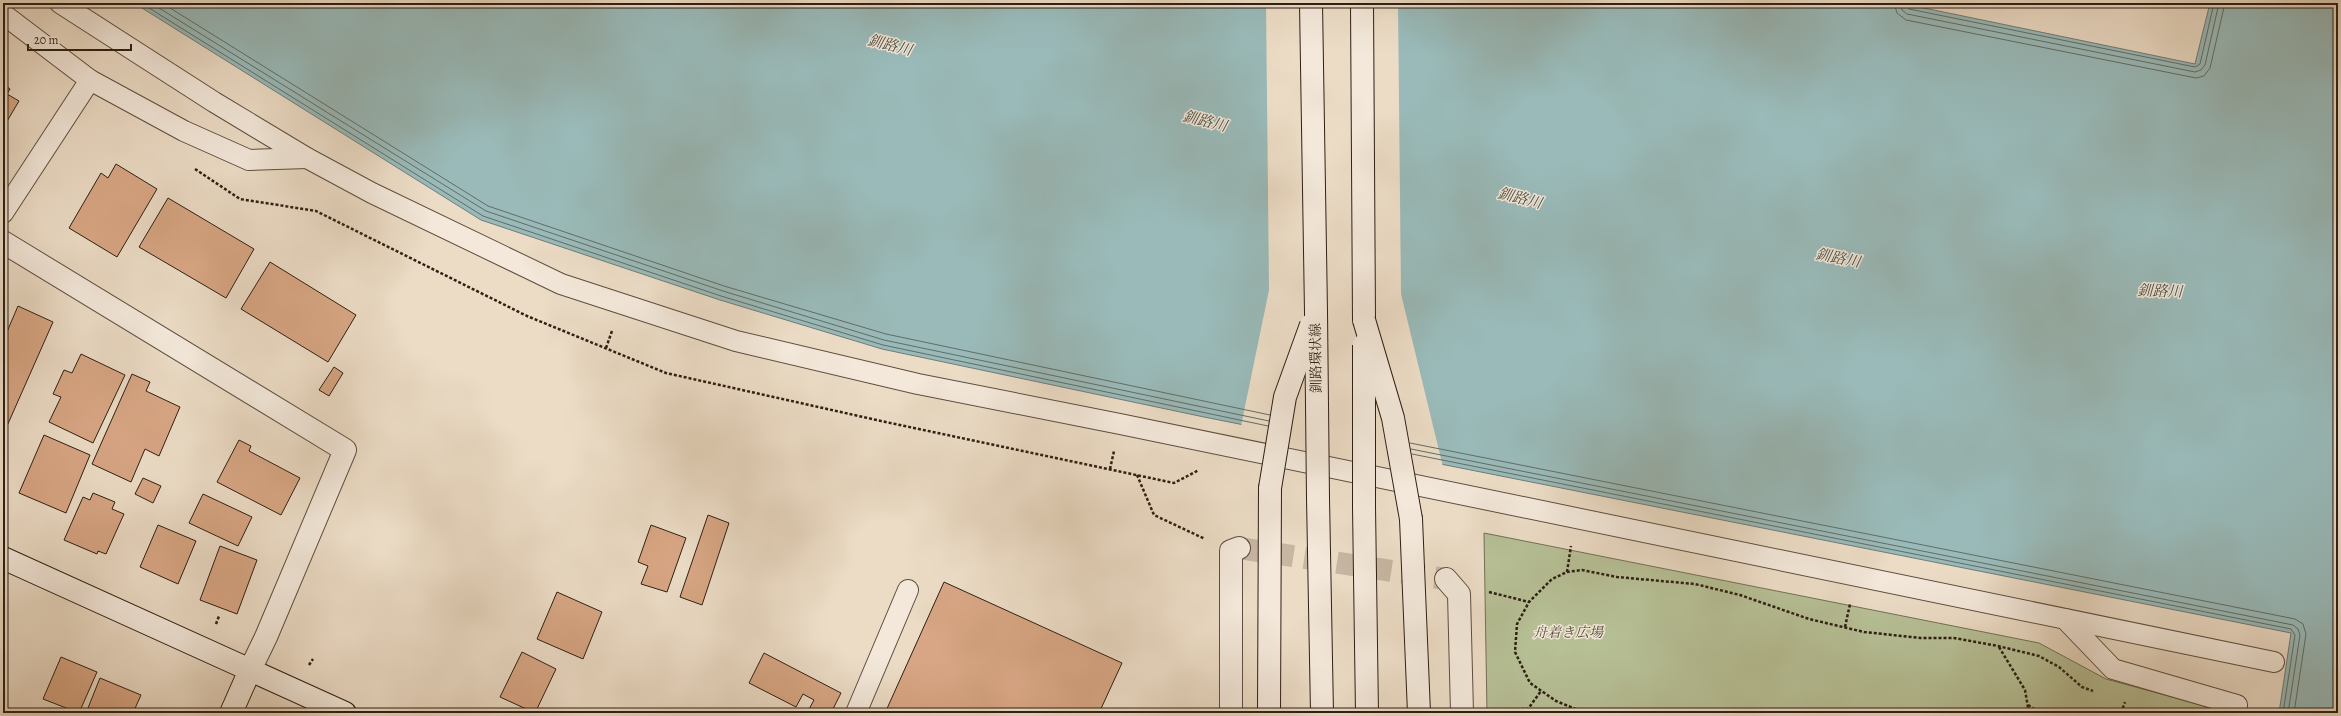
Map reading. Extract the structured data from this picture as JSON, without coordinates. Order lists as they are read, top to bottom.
{
  "streets": {
    "street": ["釧路環状線"]
  },
  "water": ["釧路川"],
  "parks": ["舟着き広場"],
  "scale_bar": "20 m"
}
